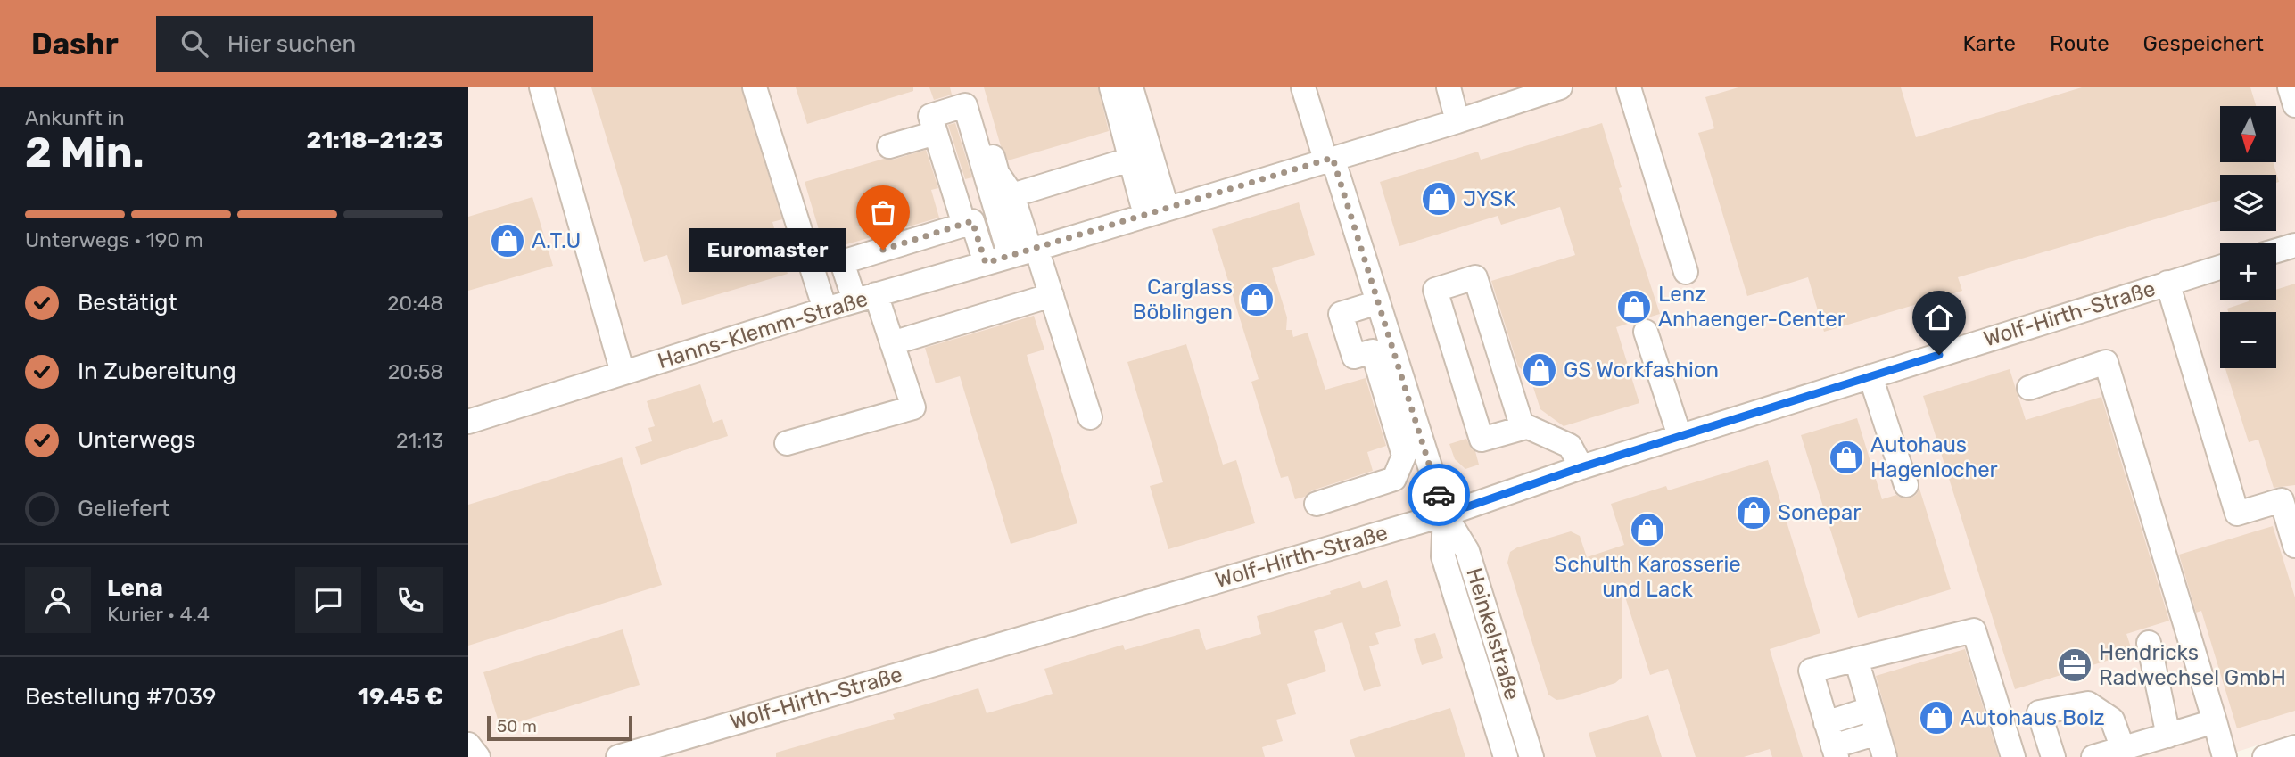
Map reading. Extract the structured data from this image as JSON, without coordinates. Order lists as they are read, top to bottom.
{
  "streets": {
    "street": ["Wolf-Hirth-Straße", "Hanns-Klemm-Straße", "Heinkelstraße"]
  },
  "crossings": [
    ["Wolf-Hirth-Straße", "Heinkelstraße"],
    ["Hanns-Klemm-Straße", "Heinkelstraße"]
  ],
  "places": {
    "shop": [
      "JYSK",
      "A.T.U",
      "Carglass Böblingen",
      "Lenz Anhaenger-Center",
      "GS Workfashion",
      "Autohaus Hagenlocher",
      "Sonepar",
      "Schulth Karosserie und Lack",
      "Autohaus Bolz"
    ],
    "other": ["Euromaster"],
    "office": ["Hendricks Radwechsel GmbH"]
  },
  "scale_bar": "50 m",
  "north": "bottom",
  "page": {
    "header": "Dashr",
    "search": "Hier suchen",
    "nav": ["Karte", "Route", "Gespeichert"],
    "heading": ["2 Min.", "Ankunft in", "21:18–21:23"],
    "panel": [
      "Lena",
      "Kurier · 4.4",
      "Bestellung #7039",
      "19.45 €"
    ],
    "map_buttons": ["+", "−"],
    "bar": "Unterwegs · 190 m",
    "bubble": "Euromaster",
    "list": [
      ["Bestätigt", "20:48"],
      ["In Zubereitung", "20:58"],
      ["Unterwegs", "21:13"],
      "Geliefert"
    ],
    "scale": "50 m"
  }
}
